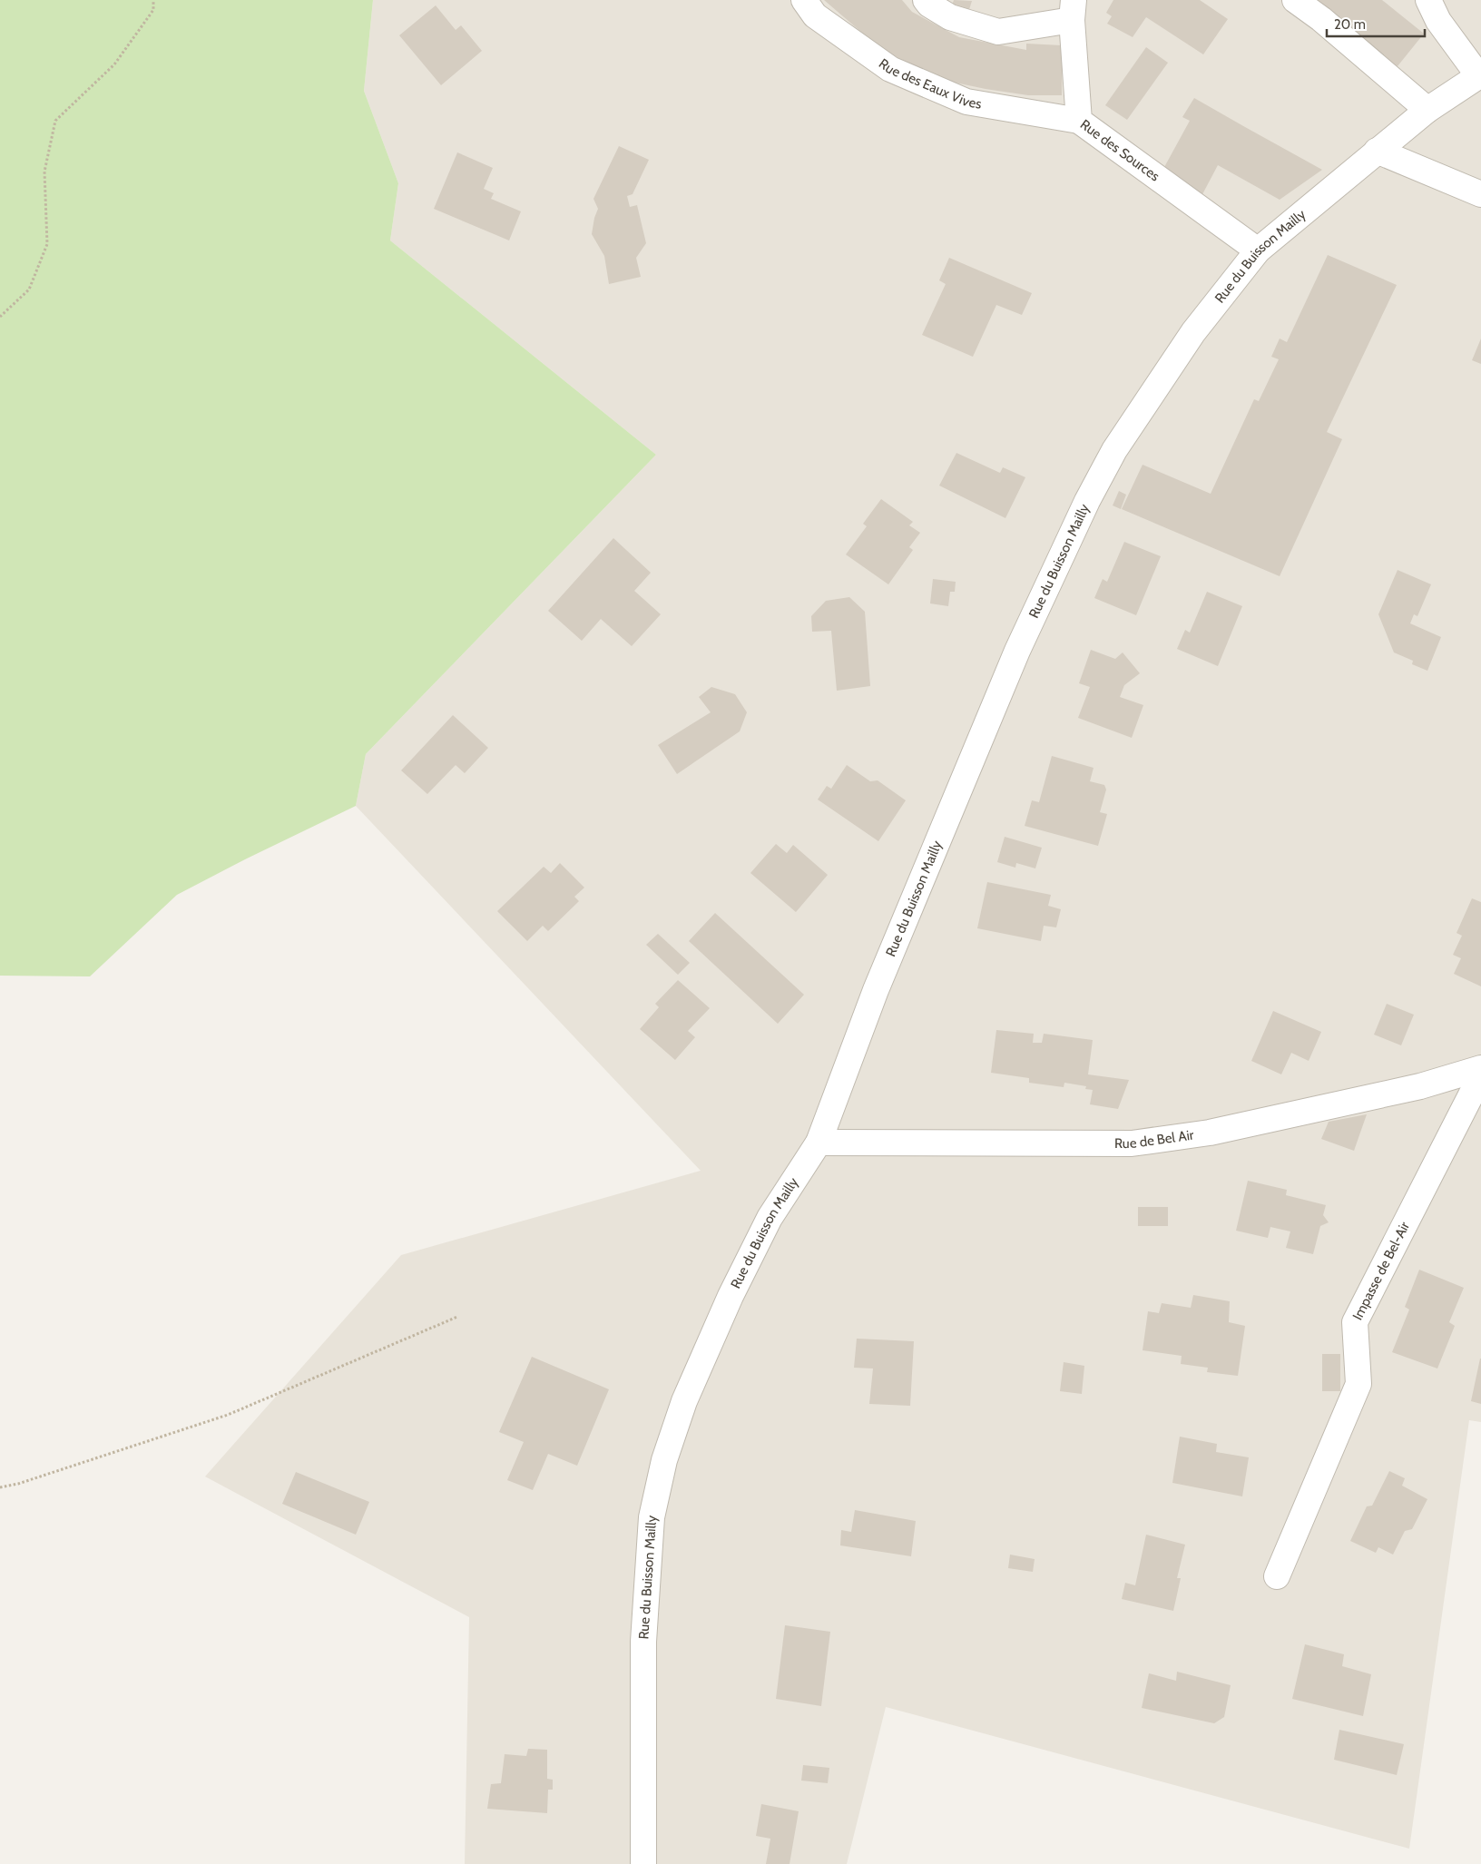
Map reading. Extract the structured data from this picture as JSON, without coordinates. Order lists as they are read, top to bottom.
{
  "streets": {
    "street": [
      "Rue des Eaux Vives",
      "Rue des Sources",
      "Rue du Buisson Mailly",
      "Rue de Bel Air",
      "Impasse de Bel-Air"
    ]
  },
  "crossings": [
    ["Rue des Eaux Vives", "Rue des Sources"],
    ["Rue des Sources", "Rue du Buisson Mailly"],
    ["Rue du Buisson Mailly", "Rue de Bel Air"]
  ],
  "scale_bar": "20 m"
}
